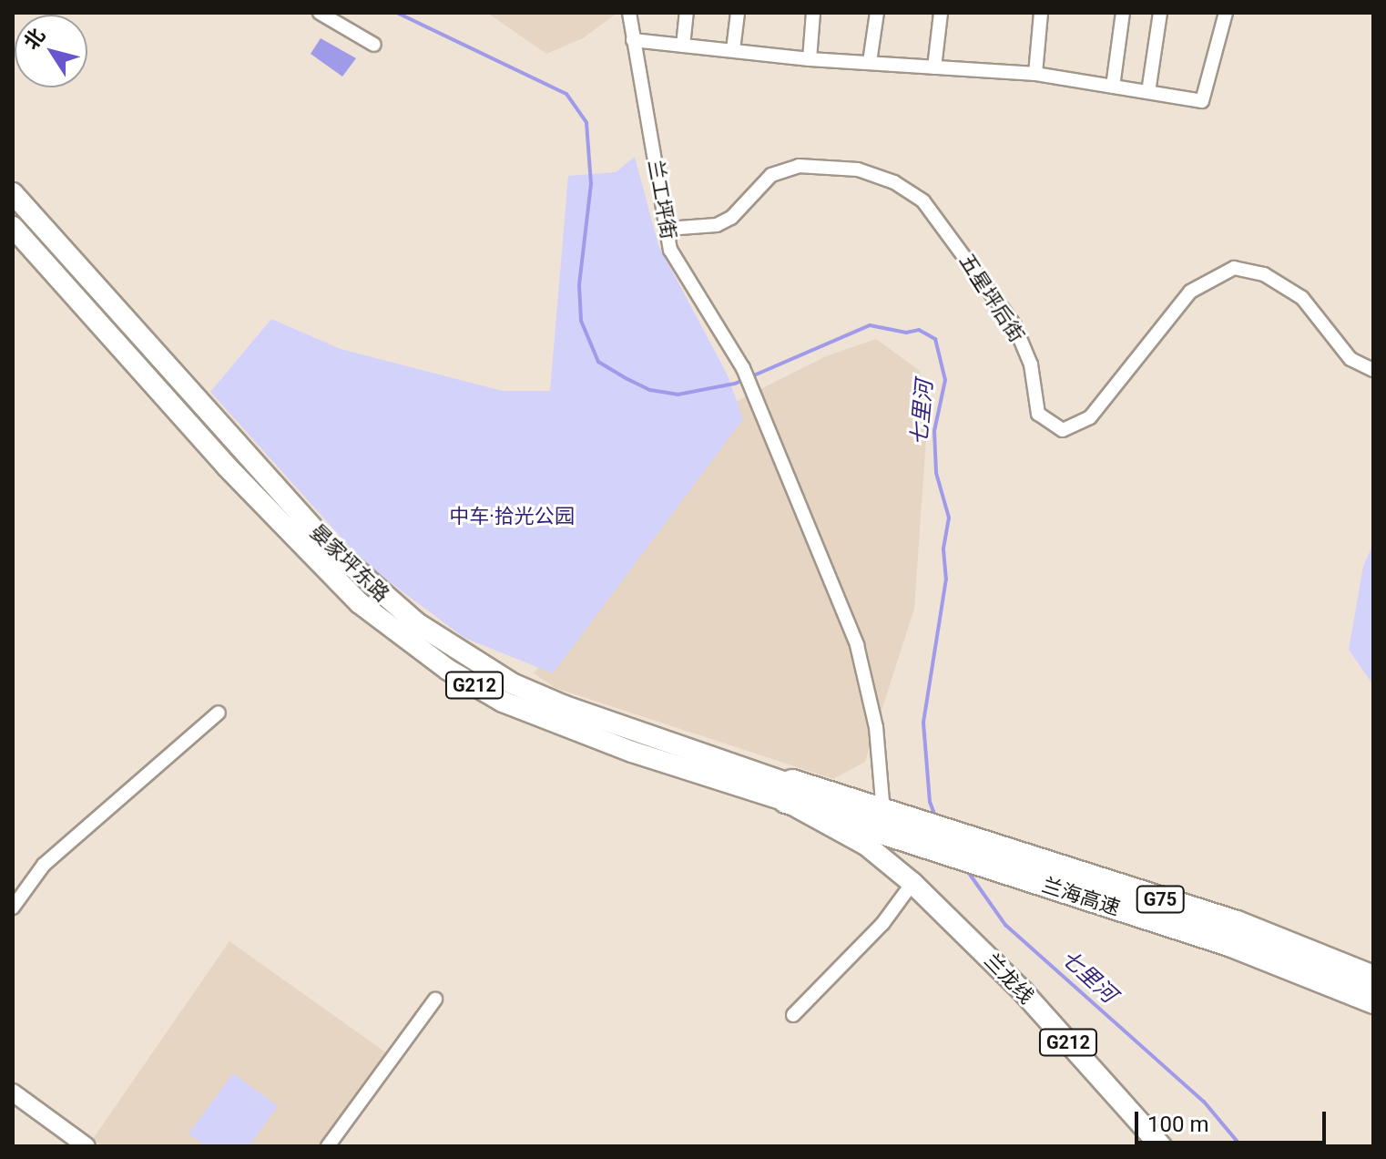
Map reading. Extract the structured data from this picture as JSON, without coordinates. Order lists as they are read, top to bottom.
{
  "streets": {
    "highway": [
      "晏家坪东路",
      "G212",
      "兰海高速",
      "G75",
      "兰龙线"
    ],
    "street": ["兰工坪街", "五星坪后街"]
  },
  "crossings": [
    ["兰工坪街", "五星坪后街"],
    ["兰工坪街", "兰海高速"],
    ["兰工坪街", "兰龙线"],
    ["晏家坪东路", "兰海高速"],
    ["晏家坪东路", "兰龙线"],
    ["兰海高速", "兰龙线"]
  ],
  "water": ["七里河"],
  "parks": ["中车·拾光公园"],
  "scale_bar": "100 m",
  "north": "top left"
}
